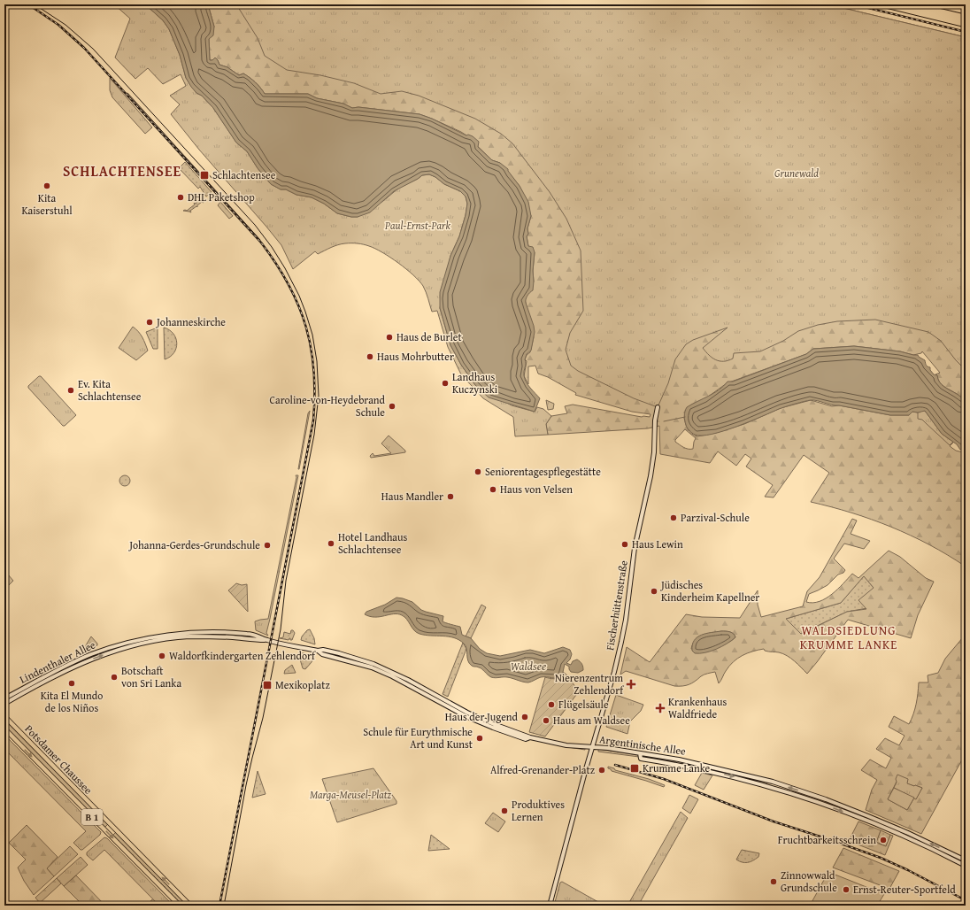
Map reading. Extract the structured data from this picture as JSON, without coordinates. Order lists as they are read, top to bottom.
{
  "streets": {
    "main road": [
      "Fischerhüttenstraße",
      "Lindenthaler Allee",
      "Argentinische Allee",
      "Potsdamer Chaussee",
      "B 1"
    ]
  },
  "crossings": [
    ["Fischerhüttenstraße", "Argentinische Allee"],
    ["Lindenthaler Allee", "Argentinische Allee"]
  ],
  "districts": ["SCHLACHTENSEE", "WALDSIEDLUNG KRUMME LANKE"],
  "water": ["Waldsee"],
  "parks": ["Grunewald", "Paul-Ernst-Park", "Marga-Meusel-Platz"],
  "places": {
    "transit": ["Schlachtensee", "Mexikoplatz", "Krumme Lanke"],
    "other": [
      "Kita Kaiserstuhl",
      "DHL Paketshop",
      "Johanneskirche",
      "Haus de Burlet",
      "Haus Mohrbutter",
      "Landhaus Kuczynski",
      "Ev. Kita Schlachtensee",
      "Caroline-von-Heydebrand Schule",
      "Seniorentagespflegestätte",
      "Haus von Velsen",
      "Haus Mandler",
      "Parzival-Schule",
      "Hotel Landhaus Schlachtensee",
      "Haus Lewin",
      "Johanna-Gerdes-Grundschule",
      "Jüdisches Kinderheim Kapellner",
      "Waldorfkindergarten Zehlendorf",
      "Botschaft von Sri Lanka",
      "Kita El Mundo de los Niños",
      "Flügelsäule",
      "Haus der Jugend",
      "Haus am Waldsee",
      "Schule für Eurythmische Art und Kunst",
      "Alfred-Grenander-Platz",
      "Produktives Lernen",
      "Fruchtbarkeitsschrein",
      "Zinnowwald Grundschule",
      "Ernst-Reuter-Sportfeld"
    ],
    "health": ["Nierenzentrum Zehlendorf", "Krankenhaus Waldfriede"]
  }
}
